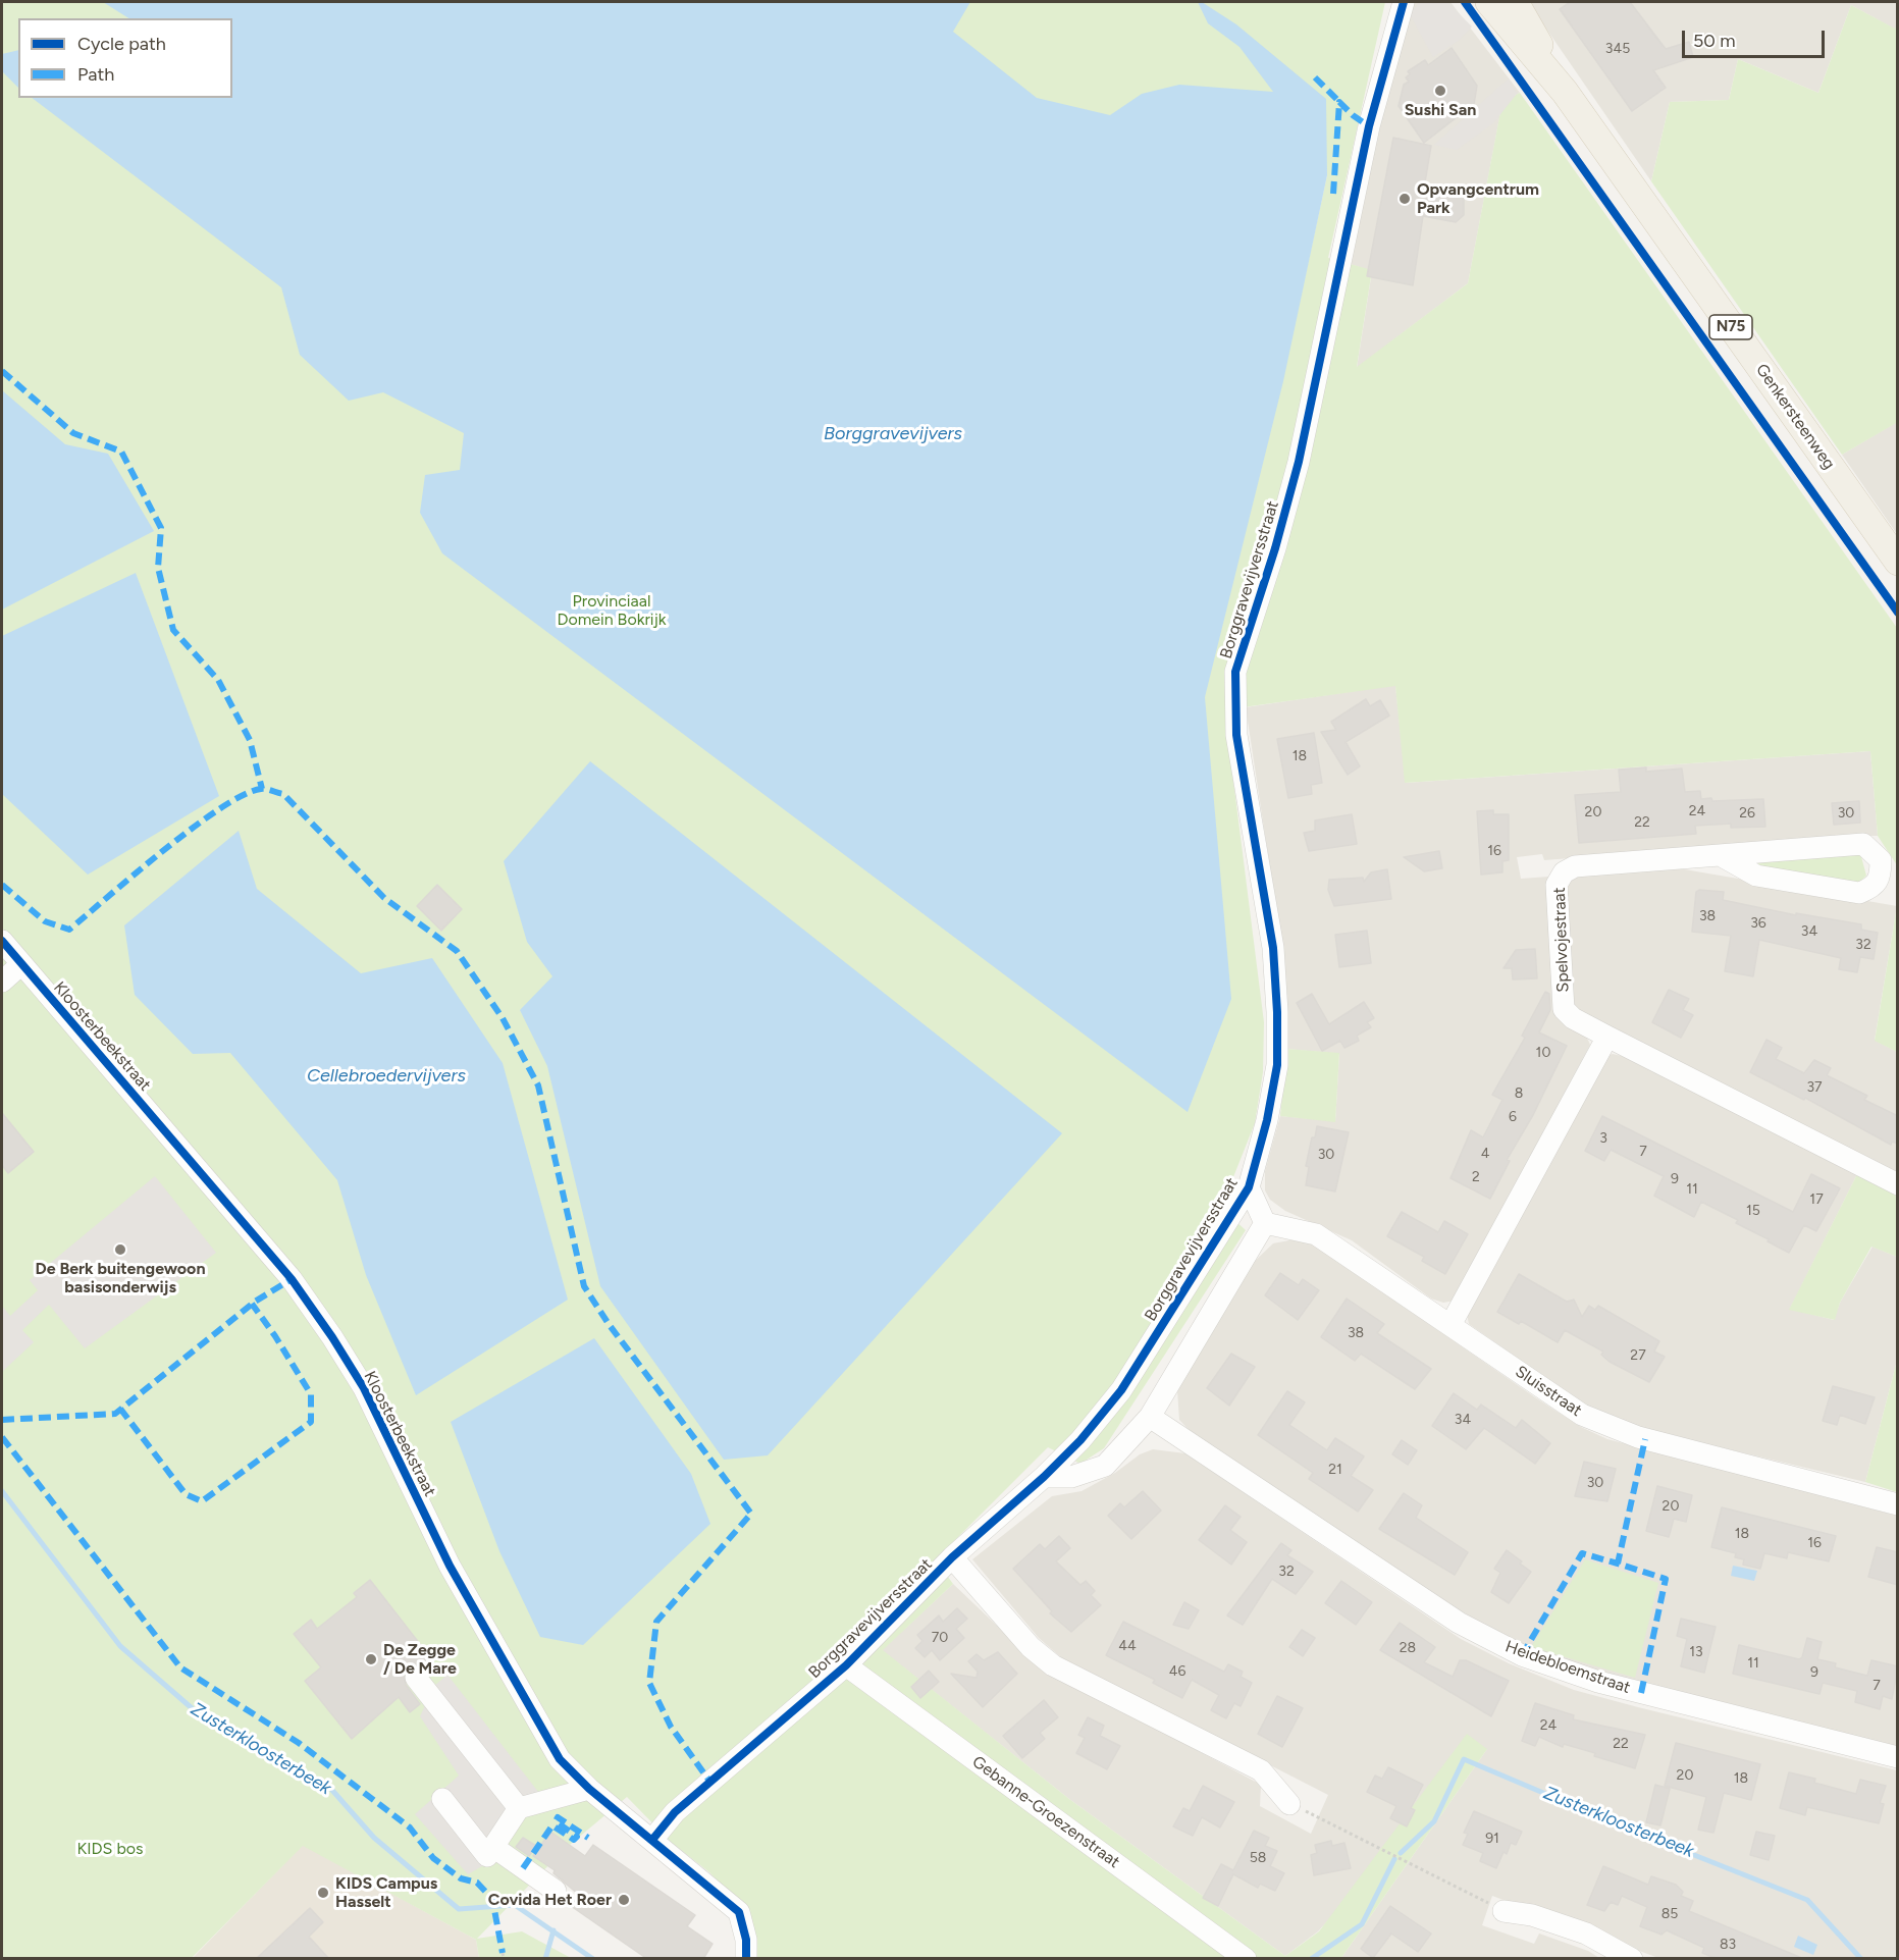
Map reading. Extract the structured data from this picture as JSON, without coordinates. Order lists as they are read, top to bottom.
{
  "streets": {
    "main road": ["N75", "Genkersteenweg"],
    "street": [
      "Borggravevijversstraat",
      "Spelvojestraat",
      "Kloosterbeekstraat",
      "Sluisstraat",
      "Heidebloemstraat",
      "Gebanne-Groezenstraat"
    ]
  },
  "crossings": [
    ["Borggravevijversstraat", "Kloosterbeekstraat"],
    ["Borggravevijversstraat", "Sluisstraat"],
    ["Borggravevijversstraat", "Gebanne-Groezenstraat"]
  ],
  "water": ["Borggravevijvers", "Cellebroedervijvers", "Zusterkloosterbeek"],
  "parks": ["Provinciaal Domein Bokrijk", "KIDS bos"],
  "places": [
    "Sushi San",
    "Opvangcentrum Park",
    "De Berk buitengewoon basisonderwijs",
    "De Zegge / De Mare",
    "KIDS Campus Hasselt",
    "Covida Het Roer"
  ],
  "house_numbers": [
    "345",
    "18",
    "24",
    "20",
    "26",
    "30",
    "22",
    "16",
    "38",
    "36",
    "34",
    "32",
    "10",
    "37",
    "8",
    "6",
    "3",
    "7",
    "4",
    "30",
    "2",
    "9",
    "11",
    "17",
    "15",
    "38",
    "27",
    "34",
    "21",
    "30",
    "20",
    "18",
    "16",
    "32",
    "70",
    "44",
    "28",
    "13",
    "11",
    "46",
    "9",
    "7",
    "24",
    "22",
    "20",
    "18",
    "91",
    "58",
    "85",
    "83"
  ],
  "legend": ["Cycle path", "Path"],
  "scale_bar": "50 m"
}
